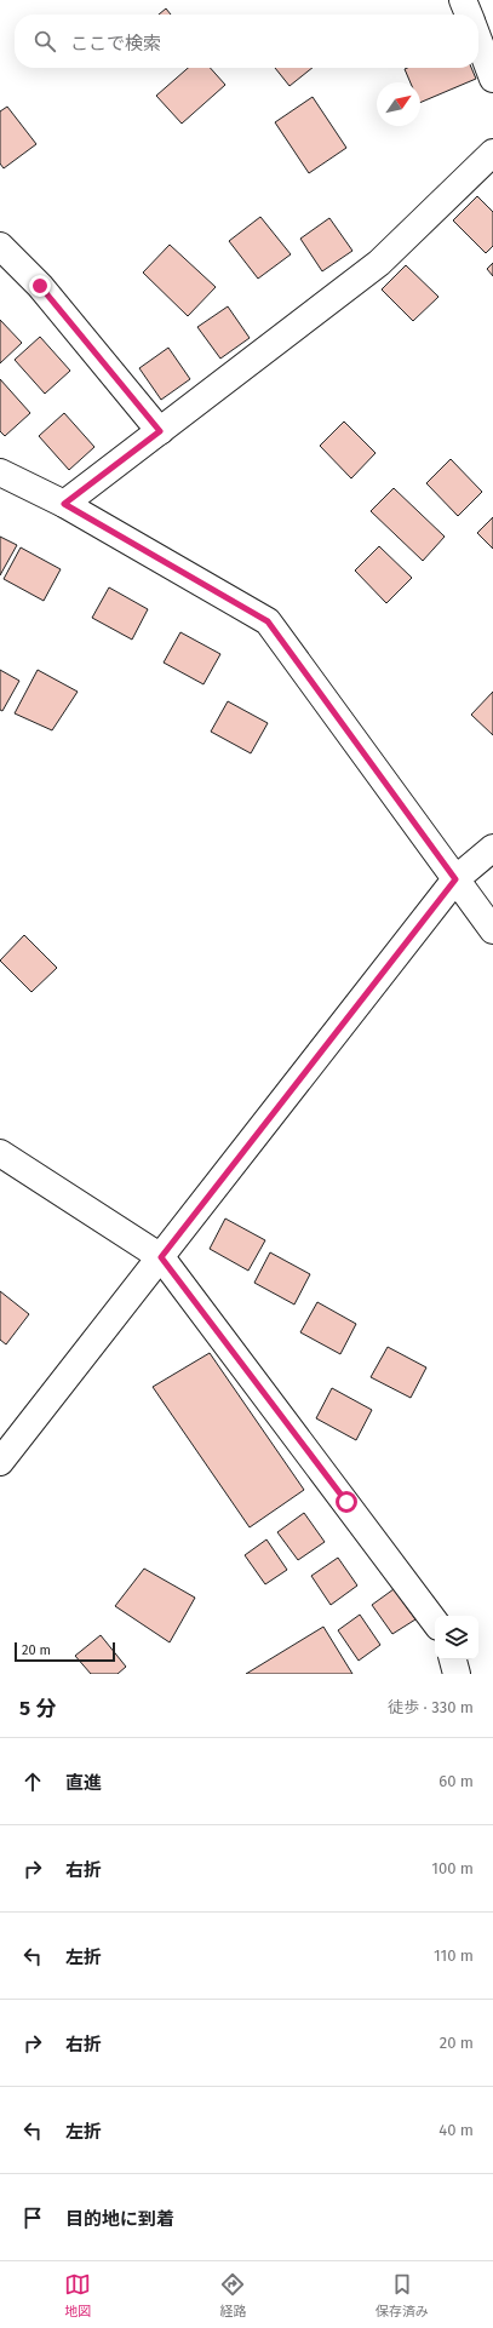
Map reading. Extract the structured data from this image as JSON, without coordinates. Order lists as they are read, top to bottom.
{
  "scale_bar": "20 m",
  "north": "top right",
  "page": {
    "search": "ここで検索",
    "scale": "20 m",
    "heading": ["5 分", "徒歩 · 330 m"],
    "list": [
      ["直進", "60 m"],
      ["右折", "100 m"],
      ["左折", "110 m"],
      ["右折", "20 m"],
      ["左折", "40 m"],
      "目的地に到着"
    ],
    "nav": ["地図", "経路", "保存済み"]
  }
}
